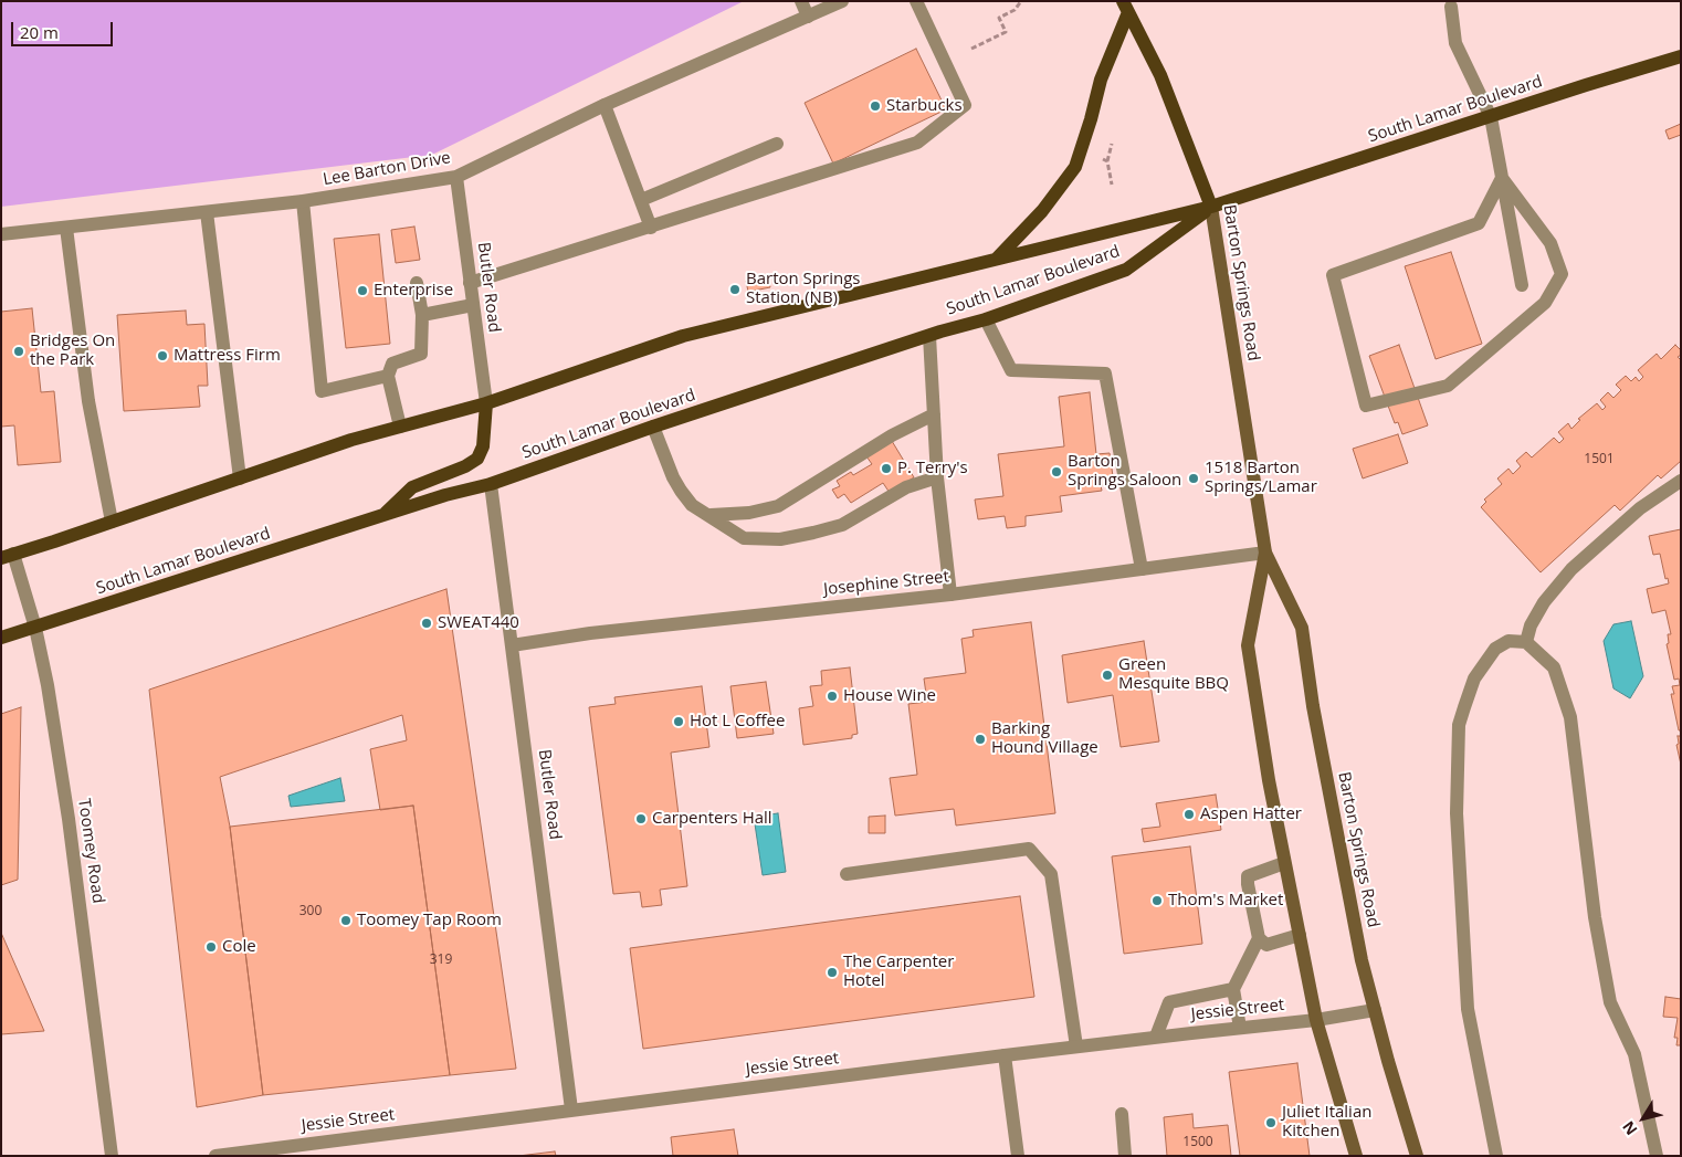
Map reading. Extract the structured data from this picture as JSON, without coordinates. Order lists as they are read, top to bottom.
{
  "streets": {
    "main road": ["South Lamar Boulevard", "Barton Springs Road"],
    "street": [
      "Lee Barton Drive",
      "Butler Road",
      "Josephine Street",
      "Toomey Road",
      "Jessie Street"
    ]
  },
  "crossings": [
    ["South Lamar Boulevard", "Barton Springs Road"],
    ["South Lamar Boulevard", "Butler Road"],
    ["South Lamar Boulevard", "Toomey Road"],
    ["Lee Barton Drive", "Butler Road"],
    ["Barton Springs Road", "Josephine Street"],
    ["Barton Springs Road", "Jessie Street"],
    ["Butler Road", "Josephine Street"],
    ["Butler Road", "Jessie Street"]
  ],
  "places": [
    "Starbucks",
    "Barton Springs Station (NB)",
    "Enterprise",
    "Bridges On the Park",
    "Mattress Firm",
    "P. Terry's",
    "Barton Springs Saloon",
    "1518 Barton Springs/Lamar",
    "SWEAT440",
    "Green Mesquite BBQ",
    "House Wine",
    "Hot L Coffee",
    "Barking Hound Village",
    "Aspen Hatter",
    "Carpenters Hall",
    "Thom's Market",
    "Toomey Tap Room",
    "Cole",
    "The Carpenter Hotel",
    "Juliet Italian Kitchen"
  ],
  "house_numbers": [
    "1501",
    "300",
    "319",
    "1500"
  ],
  "scale_bar": "20 m",
  "north": "bottom left"
}
